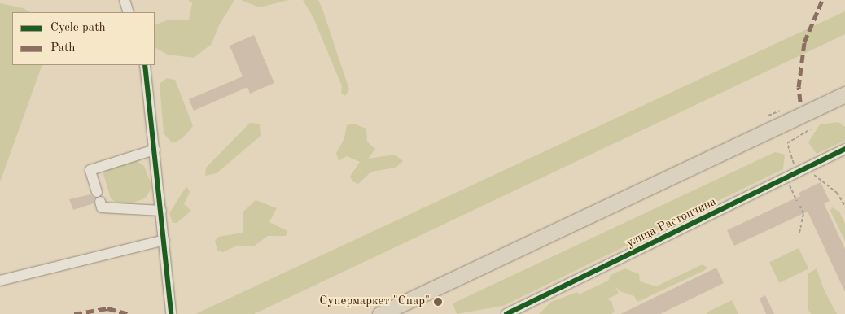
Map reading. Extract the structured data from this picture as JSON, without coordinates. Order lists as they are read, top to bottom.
{
  "streets": {
    "street": ["улица Растопчина"]
  },
  "places": ["Супермаркет \"Спар\""],
  "legend": ["Cycle path", "Path"]
}
